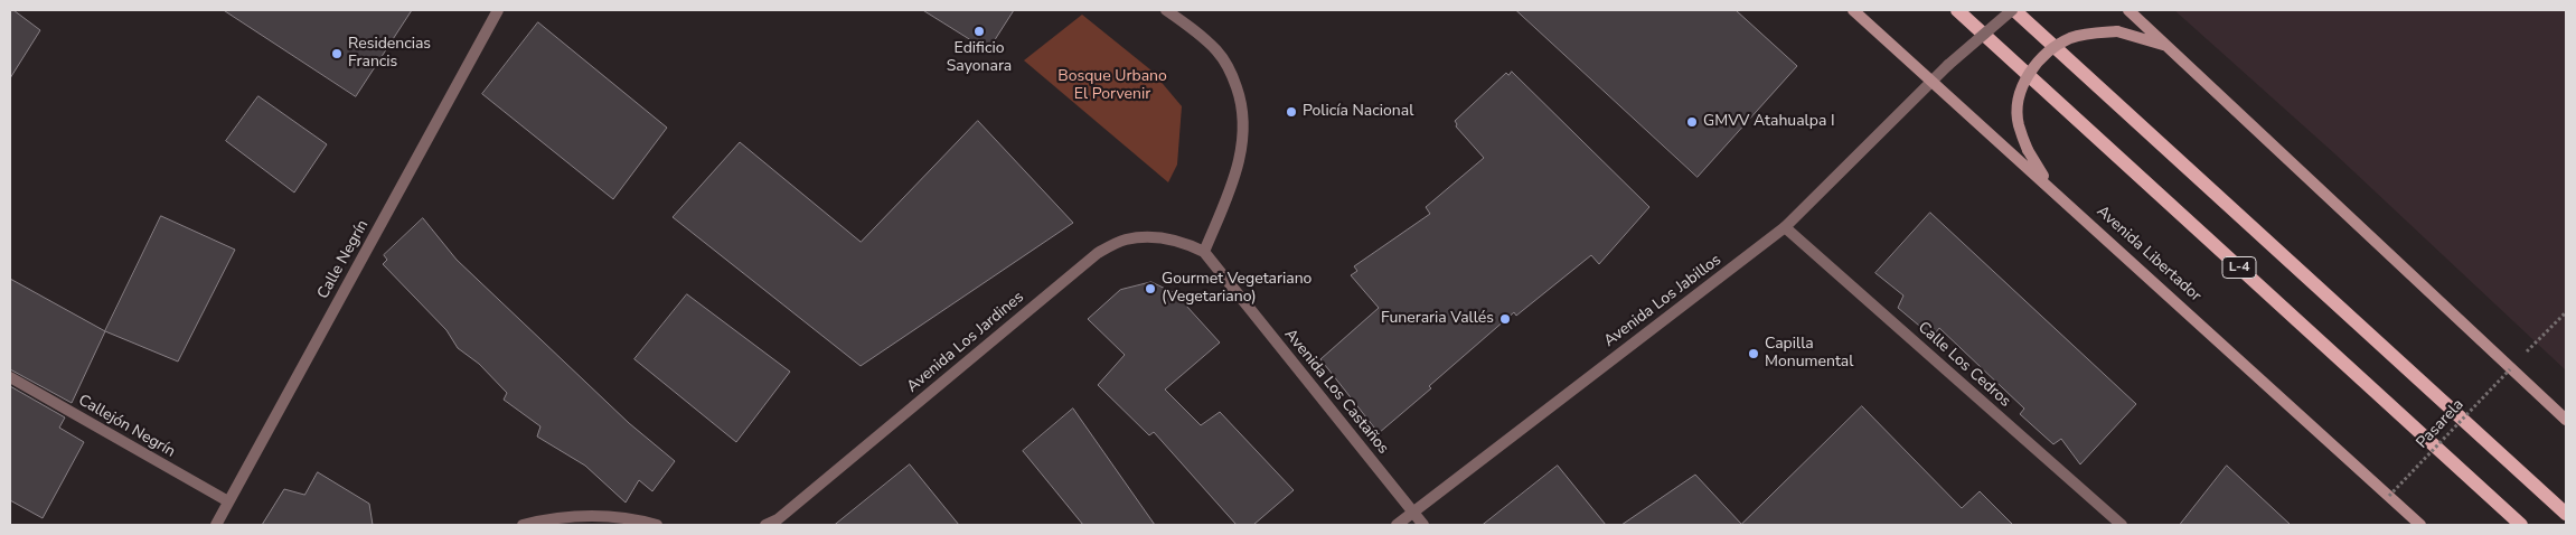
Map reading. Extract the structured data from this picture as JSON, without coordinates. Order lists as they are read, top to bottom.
{
  "streets": {
    "main road": ["Avenida Libertador", "L-4"],
    "street": [
      "Calle Negrín",
      "Avenida Los Jabillos",
      "Avenida Los Jardines",
      "Calle Los Cedros",
      "Avenida Los Castaños",
      "Callejón Negrín"
    ],
    "path": ["Pasarela"]
  },
  "crossings": [
    ["Avenida Libertador", "Avenida Los Jabillos"],
    ["Avenida Libertador", "Pasarela"],
    ["Calle Negrín", "Callejón Negrín"],
    ["L-4", "Avenida Los Jabillos"],
    ["Avenida Los Jabillos", "Calle Los Cedros"],
    ["Avenida Los Jabillos", "Avenida Los Castaños"],
    ["Avenida Los Jardines", "Avenida Los Castaños"]
  ],
  "parks": ["Bosque Urbano El Porvenir"],
  "places": [
    "Edificio Sayonara",
    "Residencias Francis",
    "Policía Nacional",
    "GMVV Atahualpa I",
    "Gourmet Vegetariano (Vegetariano)",
    "Funeraria Vallés",
    "Capilla Monumental"
  ]
}
